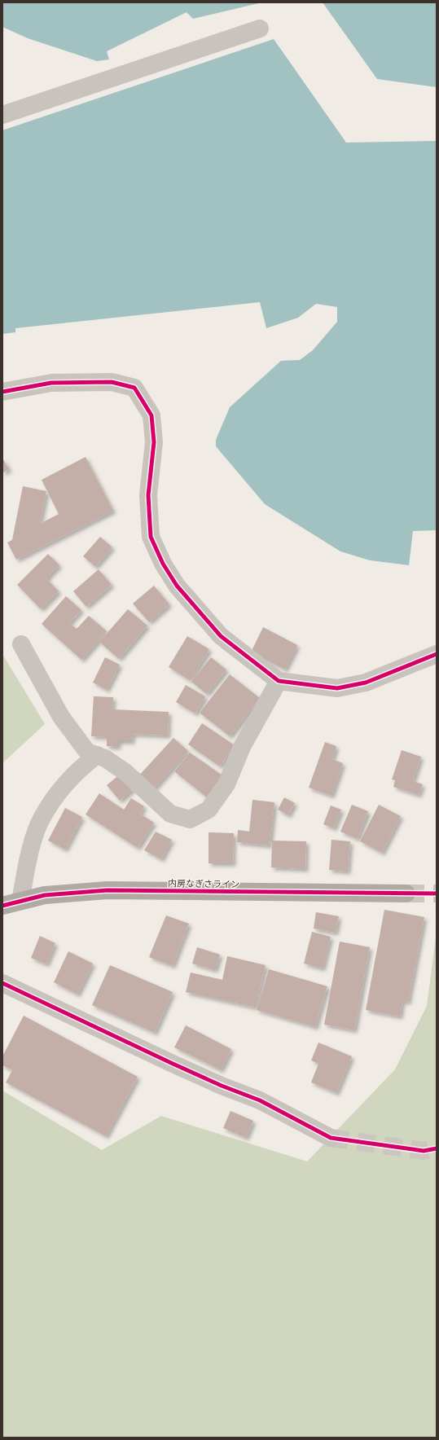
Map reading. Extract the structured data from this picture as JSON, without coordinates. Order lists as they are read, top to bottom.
{
  "streets": {
    "highway": ["内房なぎさライン"]
  }
}
